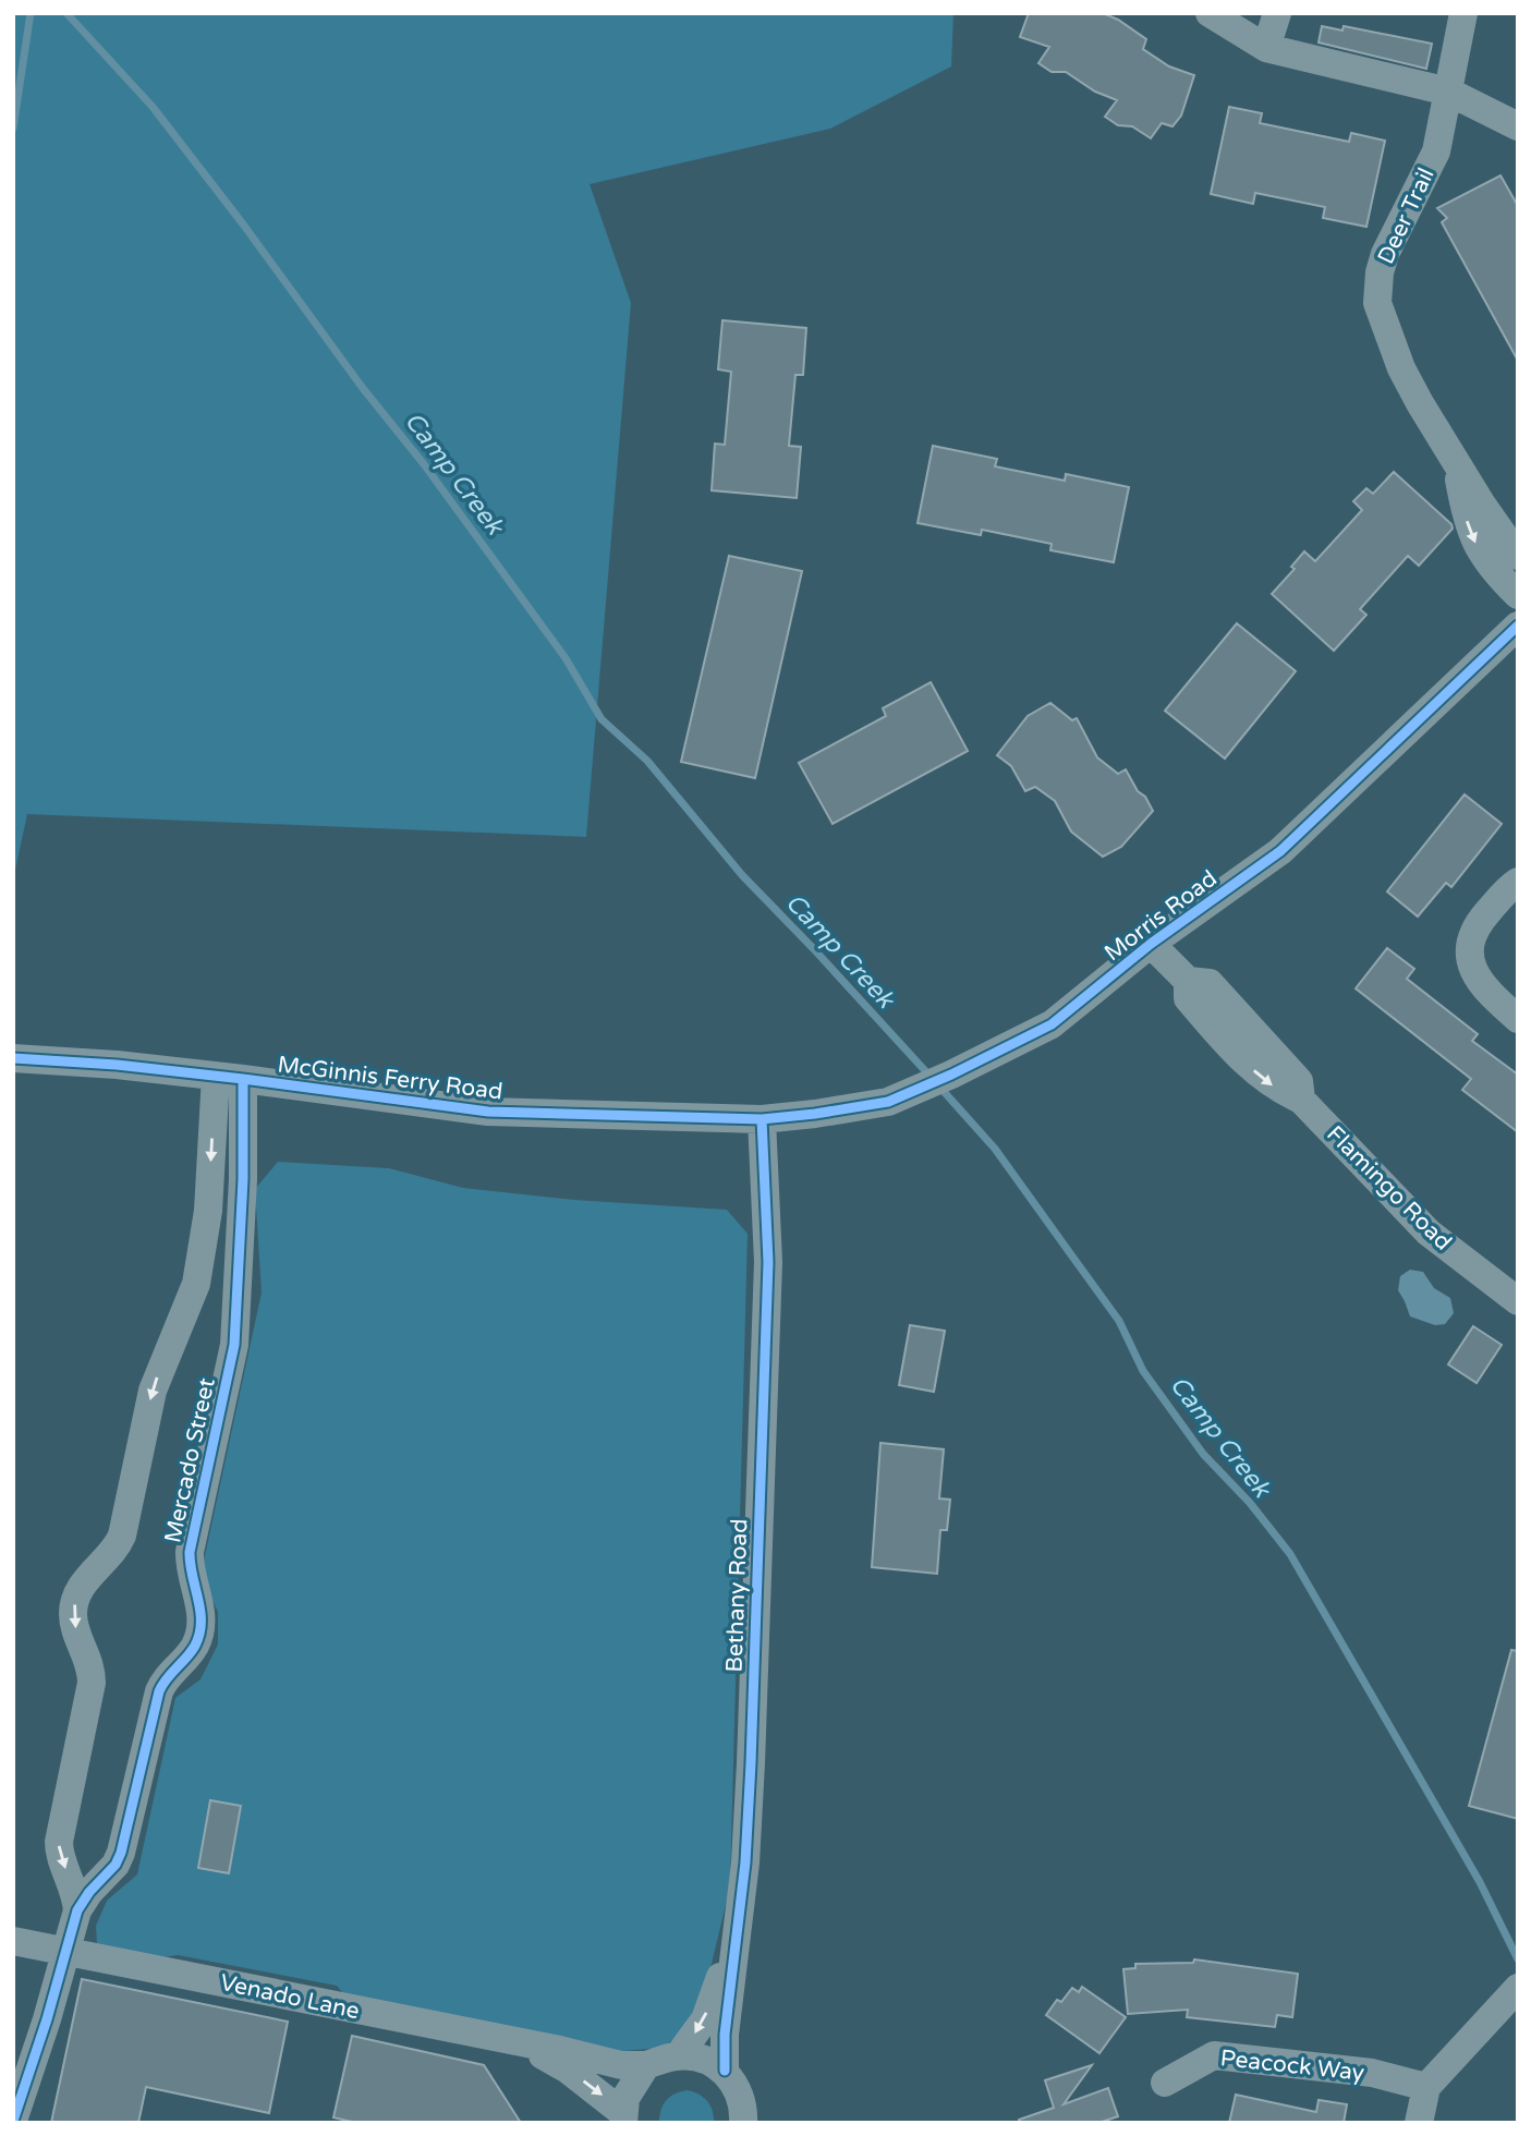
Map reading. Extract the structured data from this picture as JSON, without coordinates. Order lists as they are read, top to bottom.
{
  "streets": {
    "street": [
      "Deer Trail",
      "Morris Road",
      "McGinnis Ferry Road",
      "Flamingo Road",
      "Mercado Street",
      "Bethany Road",
      "Venado Lane",
      "Peacock Way"
    ]
  },
  "crossings": [
    ["Morris Road", "McGinnis Ferry Road"],
    ["Morris Road", "Flamingo Road"],
    ["Morris Road", "Bethany Road"],
    ["McGinnis Ferry Road", "Mercado Street"],
    ["McGinnis Ferry Road", "Bethany Road"],
    ["Mercado Street", "Venado Lane"]
  ],
  "water": ["Camp Creek"]
}
